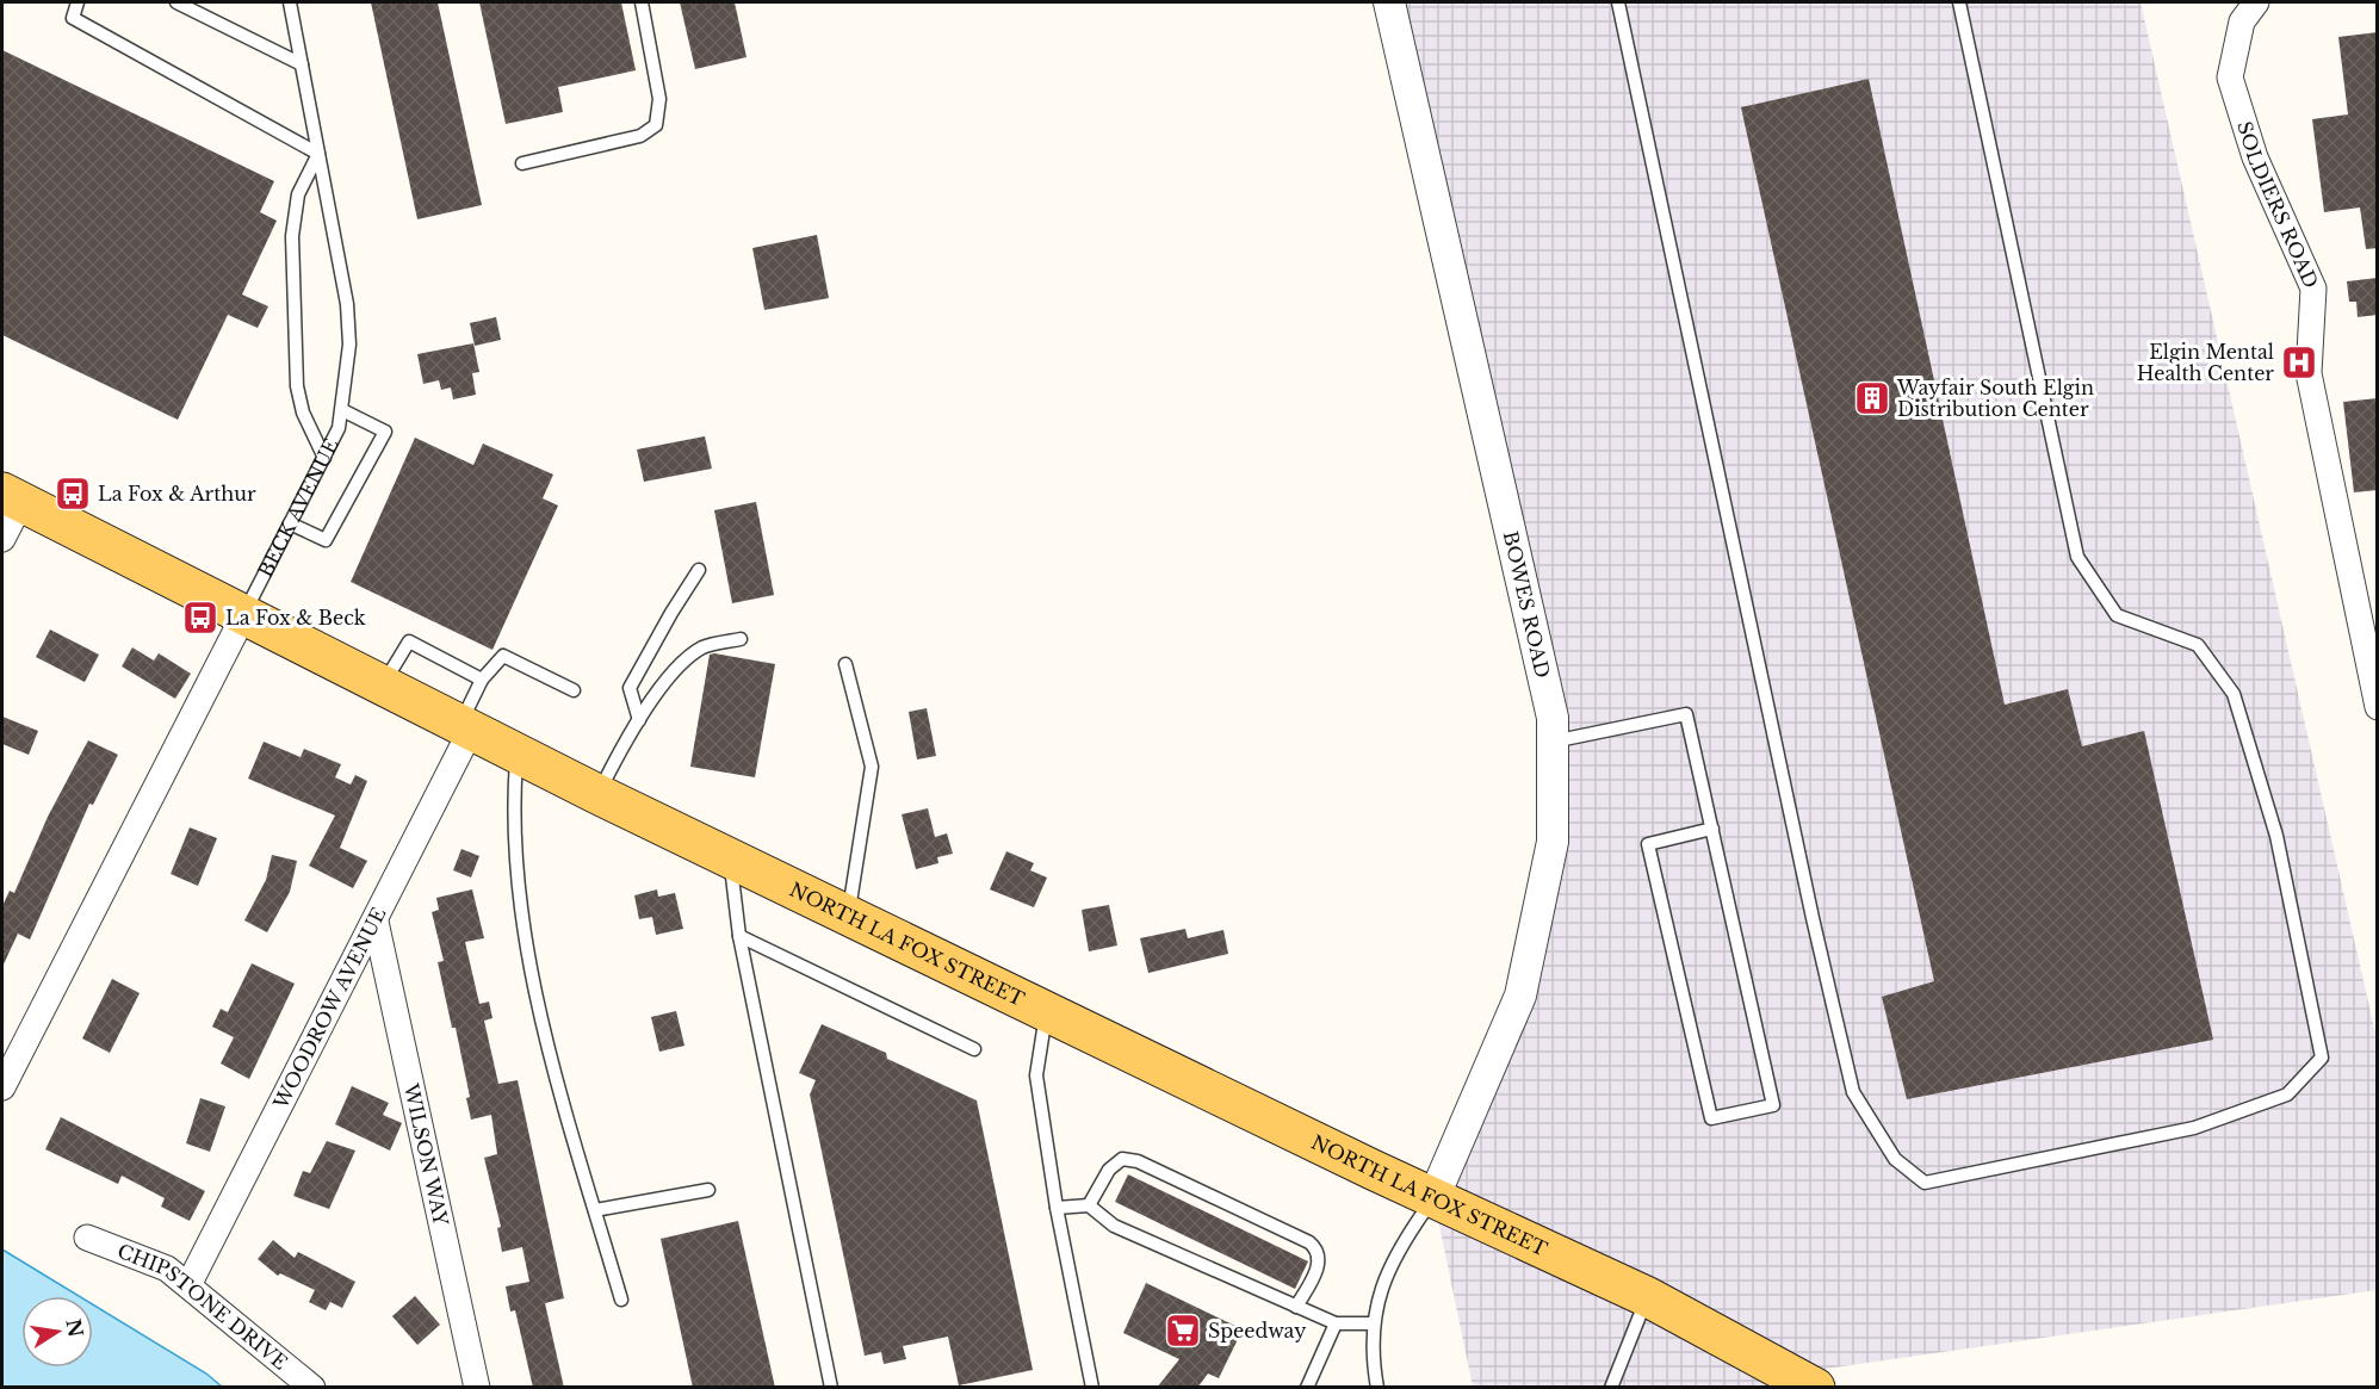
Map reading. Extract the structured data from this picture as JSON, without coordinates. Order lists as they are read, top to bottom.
{
  "streets": {
    "main road": ["NORTH LA FOX STREET"],
    "street": [
      "SOLDIERS ROAD",
      "BECK AVENUE",
      "BOWES ROAD",
      "WOODROW AVENUE",
      "WILSON WAY",
      "CHIPSTONE DRIVE"
    ]
  },
  "crossings": [
    ["BECK AVENUE", "NORTH LA FOX STREET"],
    ["BOWES ROAD", "NORTH LA FOX STREET"],
    ["NORTH LA FOX STREET", "WOODROW AVENUE"],
    ["WOODROW AVENUE", "WILSON WAY"],
    ["WOODROW AVENUE", "CHIPSTONE DRIVE"]
  ],
  "places": {
    "hospital": ["Elgin Mental Health Center"],
    "building": ["Wayfair South Elgin Distribution Center"],
    "bus stop": ["La Fox & Arthur", "La Fox & Beck"],
    "supermarket": ["Speedway"]
  },
  "north": "right"
}
